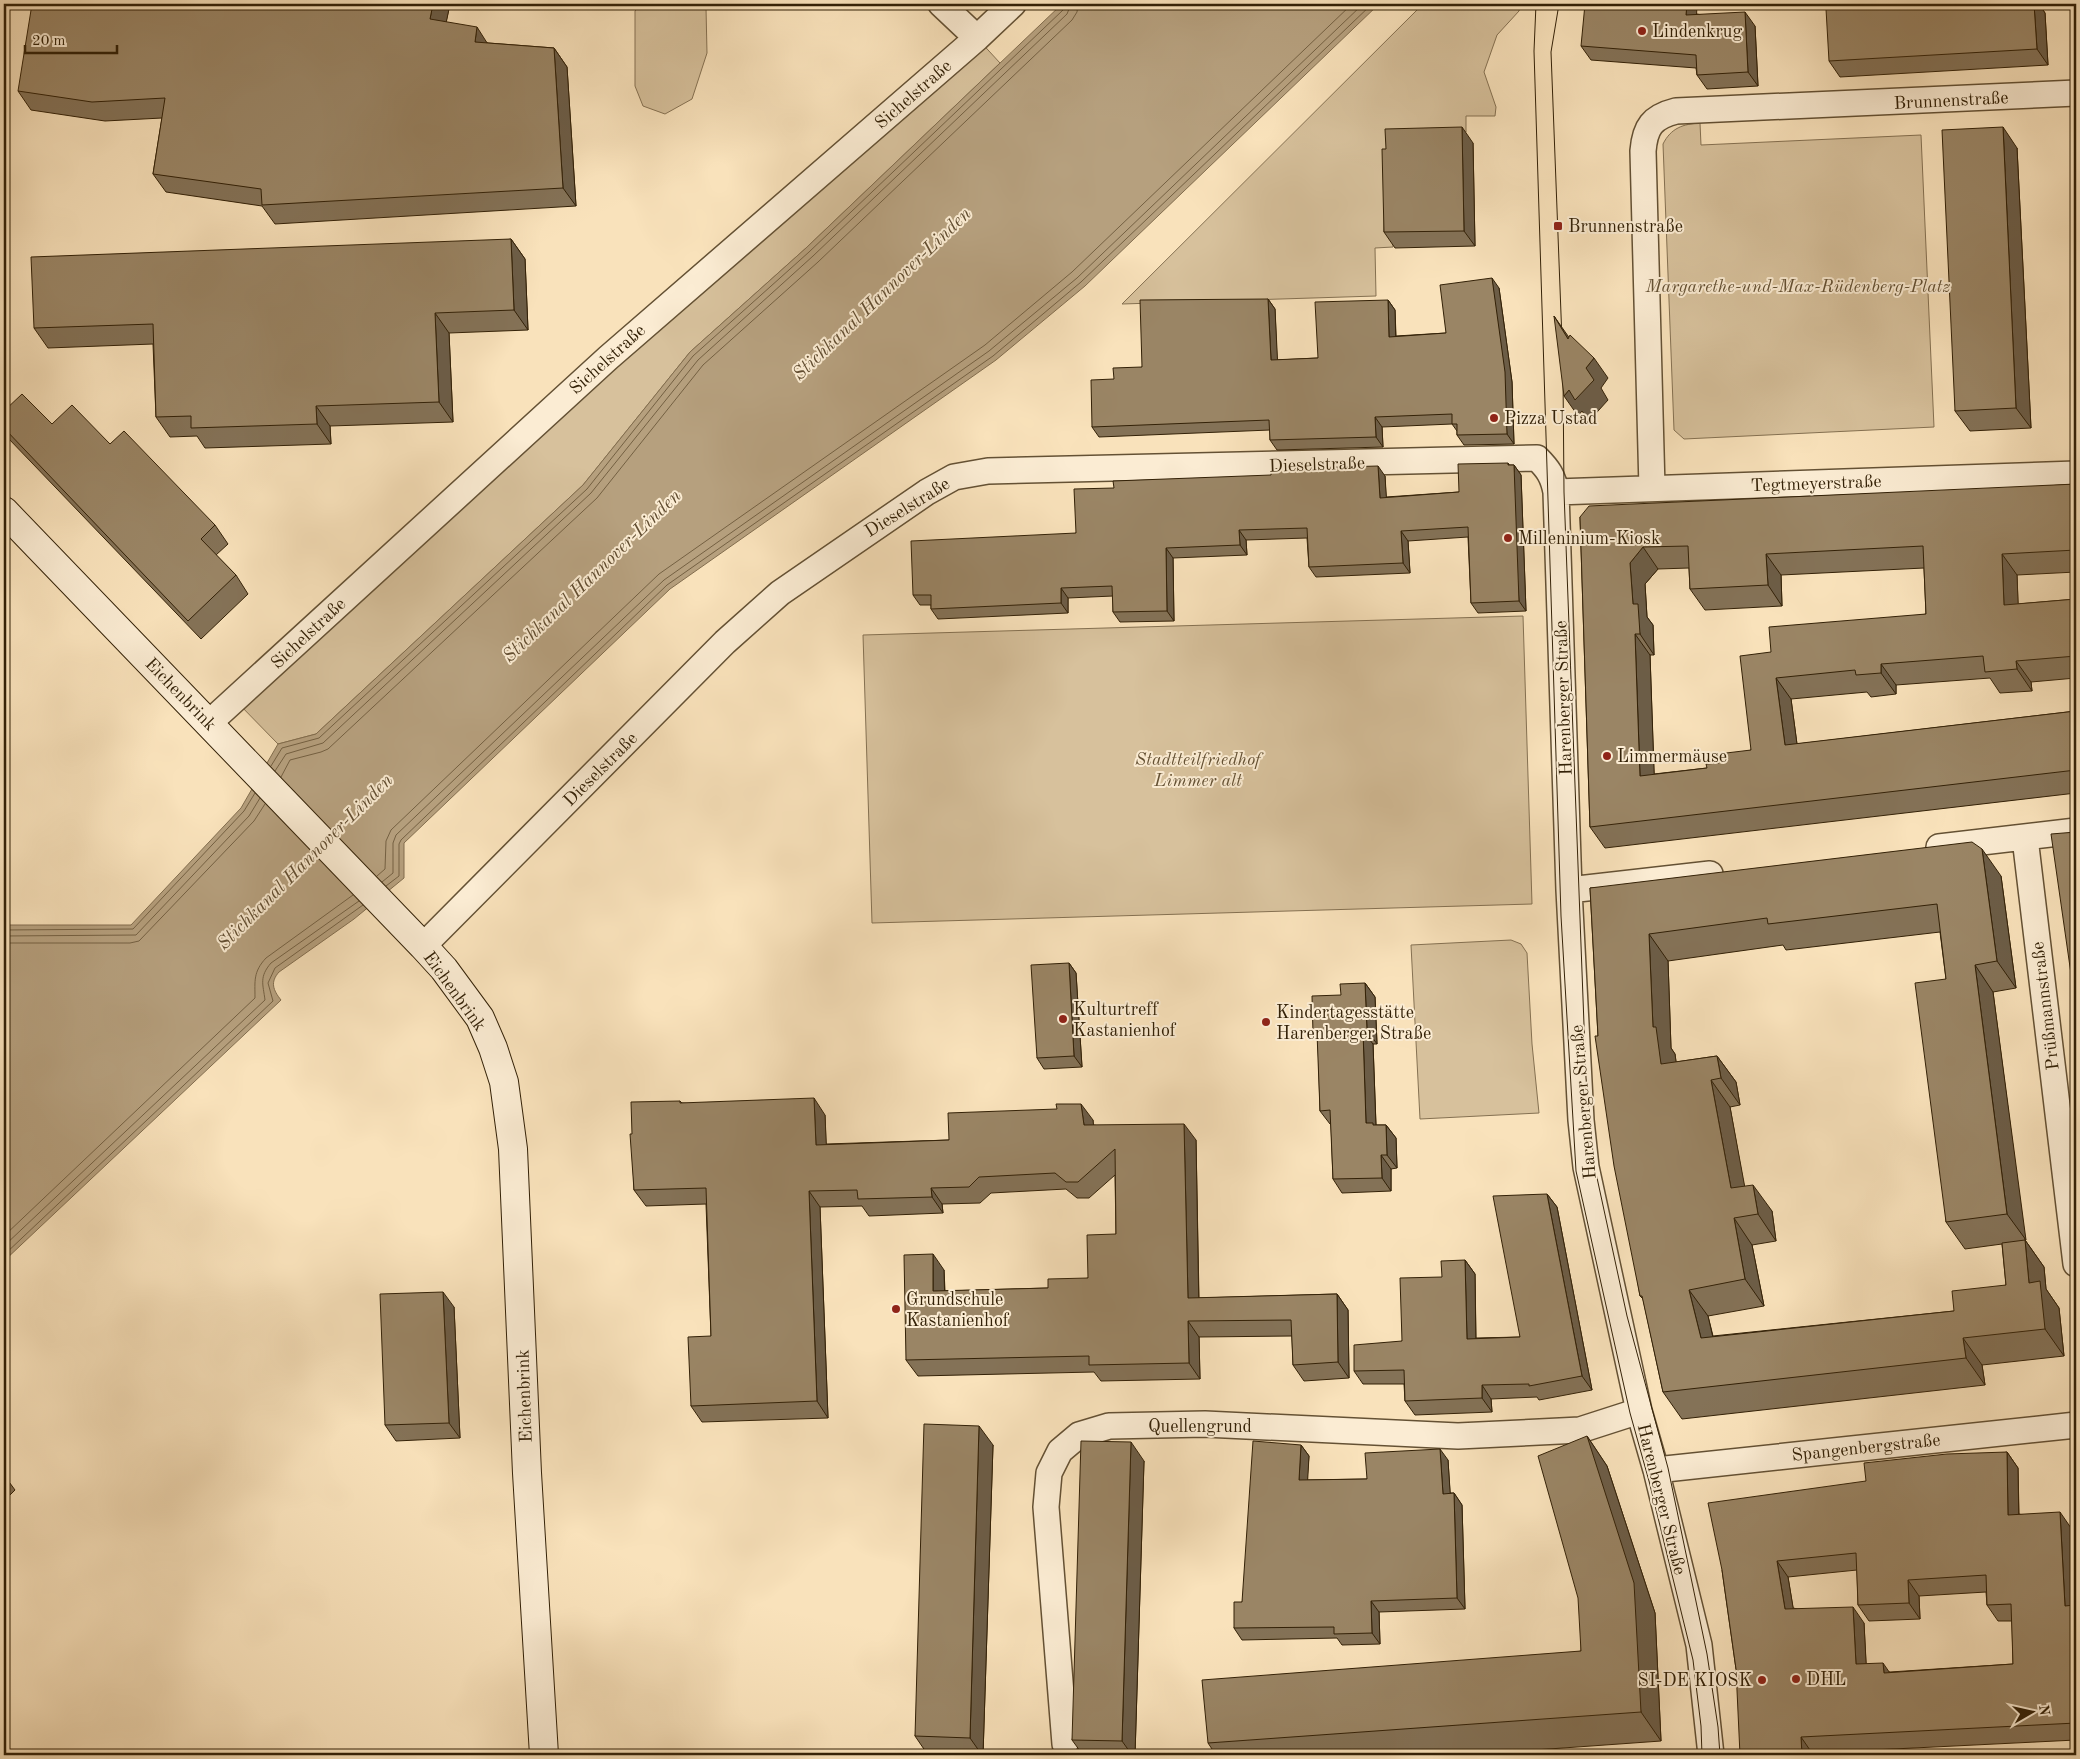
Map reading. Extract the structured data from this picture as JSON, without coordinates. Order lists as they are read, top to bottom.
{
  "streets": {
    "main road": ["Eichenbrink"],
    "street": [
      "Sichelstraße",
      "Brunnenstraße",
      "Dieselstraße",
      "Tegtmeyerstraße",
      "Harenberger Straße",
      "Prüßmannstraße",
      "Quellengrund",
      "Spangenbergstraße"
    ]
  },
  "crossings": [
    ["Sichelstraße", "Eichenbrink"],
    ["Brunnenstraße", "Tegtmeyerstraße"],
    ["Dieselstraße", "Eichenbrink"],
    ["Dieselstraße", "Harenberger Straße"],
    ["Tegtmeyerstraße", "Harenberger Straße"],
    ["Harenberger Straße", "Quellengrund"],
    ["Harenberger Straße", "Spangenbergstraße"]
  ],
  "water": ["Stichkanal Hannover-Linden"],
  "parks": ["Margarethe-und-Max-Rüdenberg-Platz", "Stadtteilfriedhof Limmer alt"],
  "places": {
    "other": [
      "Lindenkrug",
      "Pizza Ustad",
      "Milleninium-Kiosk",
      "Limmermäuse",
      "Kulturtreff Kastanienhof",
      "Kindertagesstätte Harenberger Straße",
      "Grundschule Kastanienhof",
      "DHL",
      "SI-DE KIOSK"
    ],
    "transit": ["Brunnenstraße"]
  },
  "scale_bar": "20 m",
  "north": "right"
}
